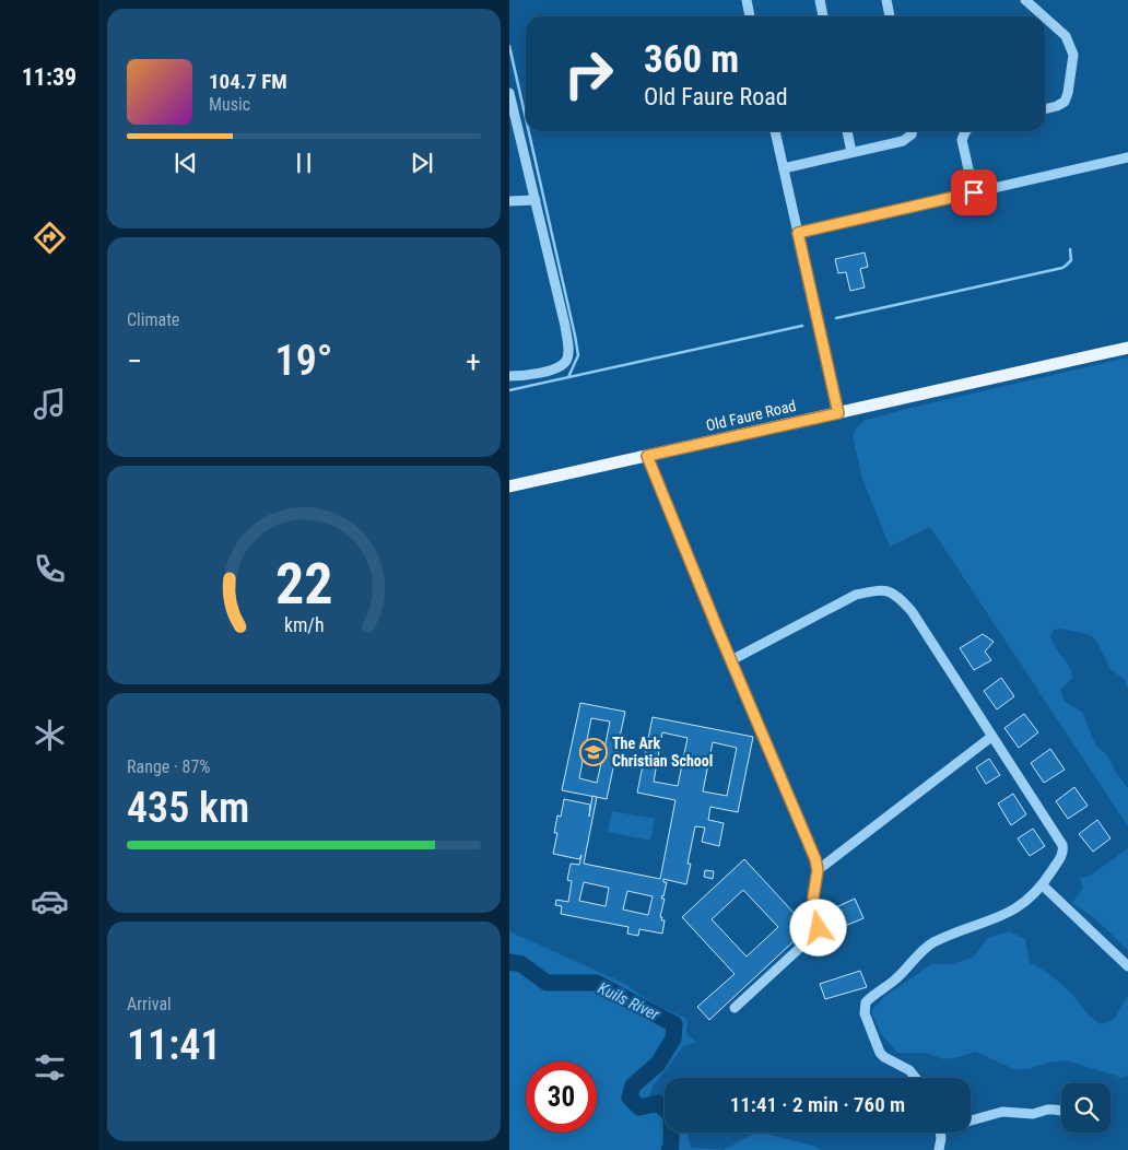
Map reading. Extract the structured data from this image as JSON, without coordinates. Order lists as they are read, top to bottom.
{
  "streets": {
    "main road": ["Old Faure Road"]
  },
  "water": ["Kuils River"],
  "places": {
    "school or university": ["The Ark Christian School"]
  },
  "page": {
    "tabs": "11:39",
    "turn": ["360 m", "Old Faure Road"],
    "song": ["104.7 FM", "Music"],
    "tile": [
      "Climate",
      ["Range · 87%", "435 km"],
      ["Arrival", "11:41"]
    ],
    "heat": ["−", "19°", "+"],
    "limit": "30",
    "trip": "11:41 · 2 min · 760 m",
    "gauge": ["22", "km/h"]
  }
}
